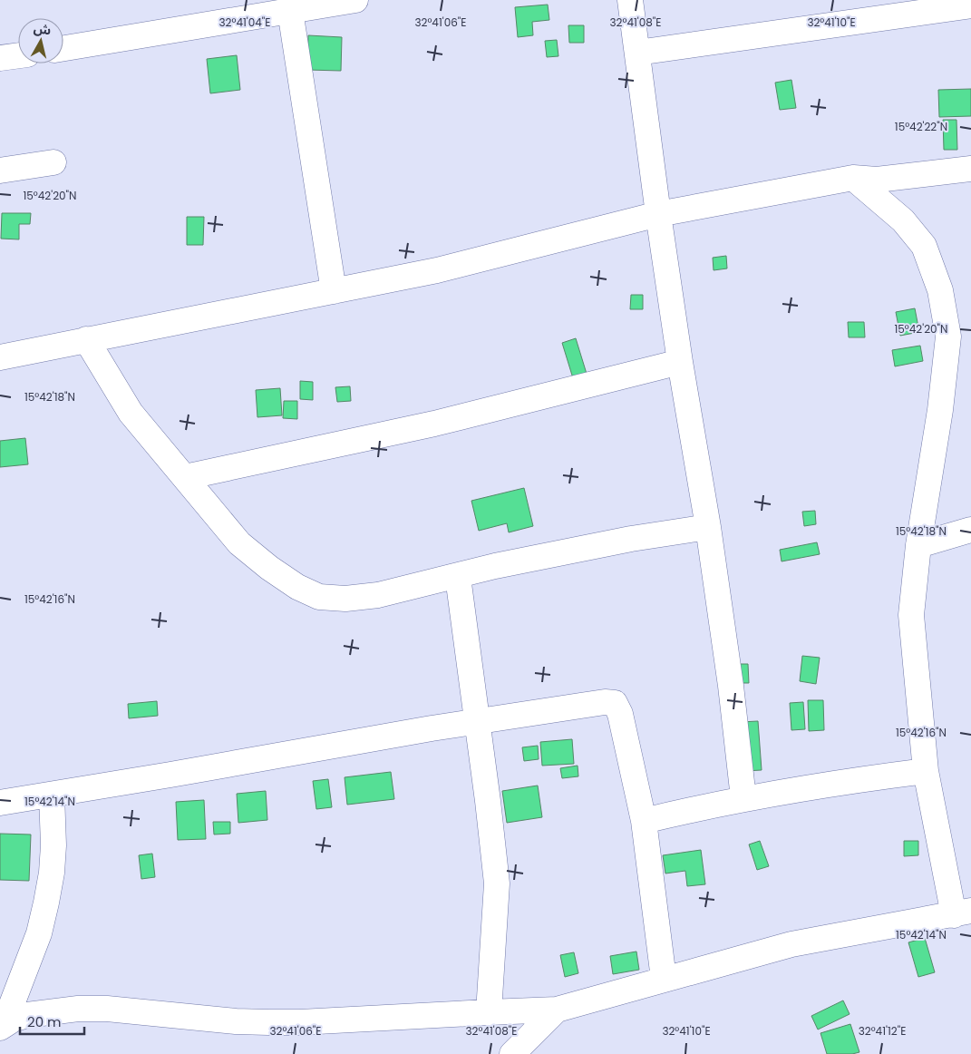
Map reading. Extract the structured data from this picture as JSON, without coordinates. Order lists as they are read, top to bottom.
{
  "scale_bar": "20 m",
  "north": "top",
  "coordinates": [
    "32°41'04\"E",
    "32°41'06\"E",
    "32°41'08\"E",
    "32°41'10\"E",
    "15°42'22\"N",
    "15°42'20\"N",
    "15°42'18\"N",
    "15°42'16\"N",
    "15°42'14\"N",
    "32°41'12\"E"
  ]
}
